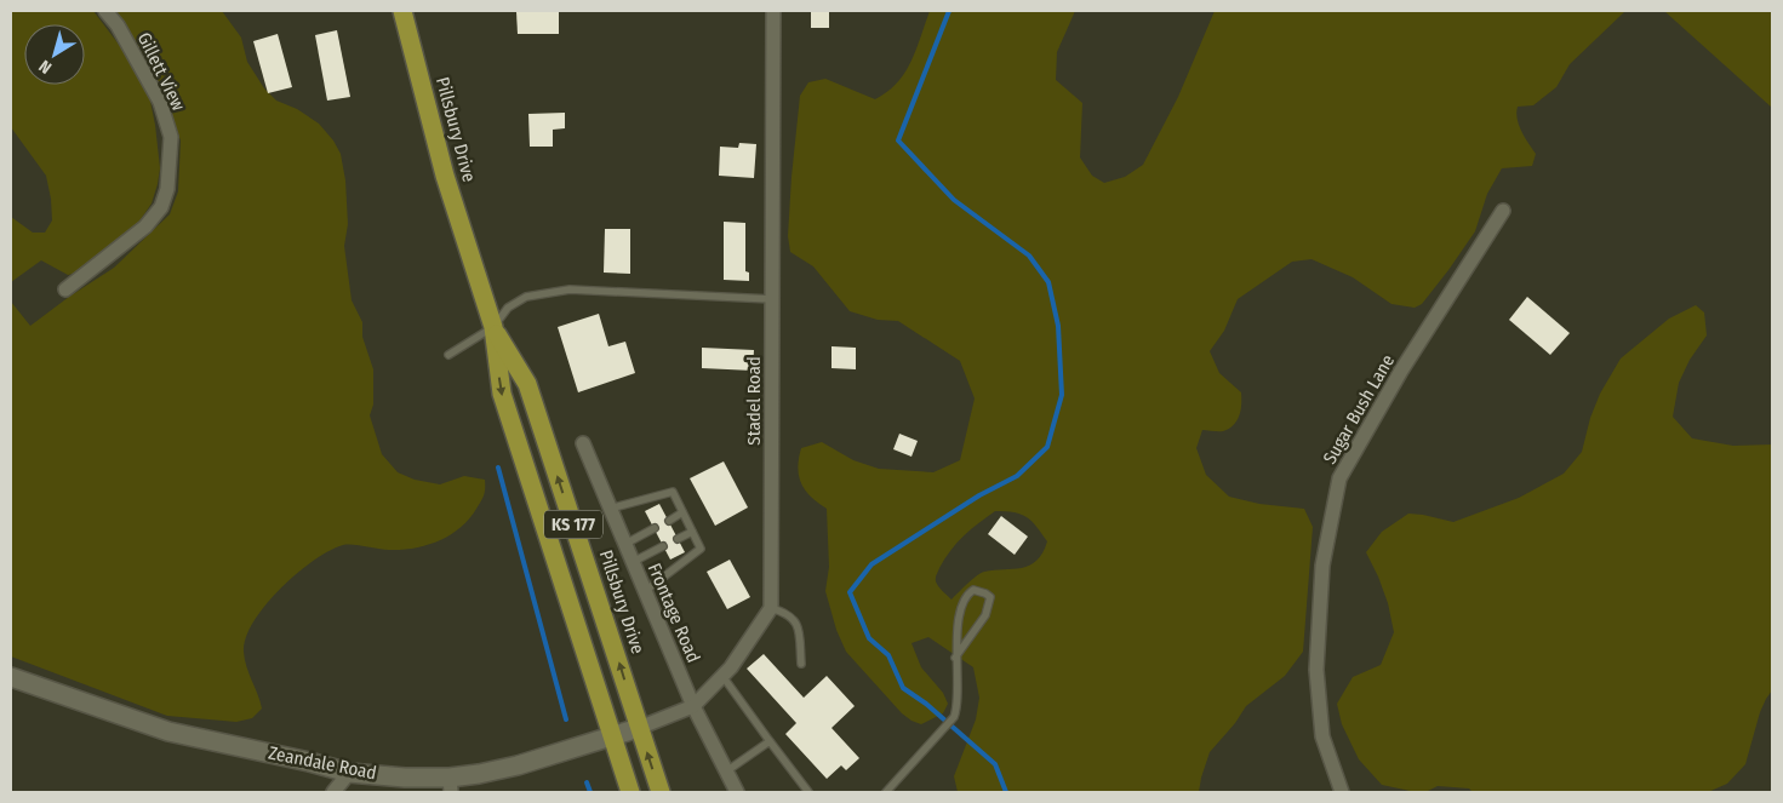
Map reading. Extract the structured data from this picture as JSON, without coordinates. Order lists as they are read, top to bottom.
{
  "streets": {
    "highway": ["Pillsbury Drive", "KS 177"],
    "main road": ["Zeandale Road"],
    "street": [
      "Gillett View",
      "Stadel Road",
      "Sugar Bush Lane",
      "Frontage Road"
    ]
  },
  "crossings": [
    ["Pillsbury Drive", "Zeandale Road"]
  ],
  "north": "bottom left"
}
